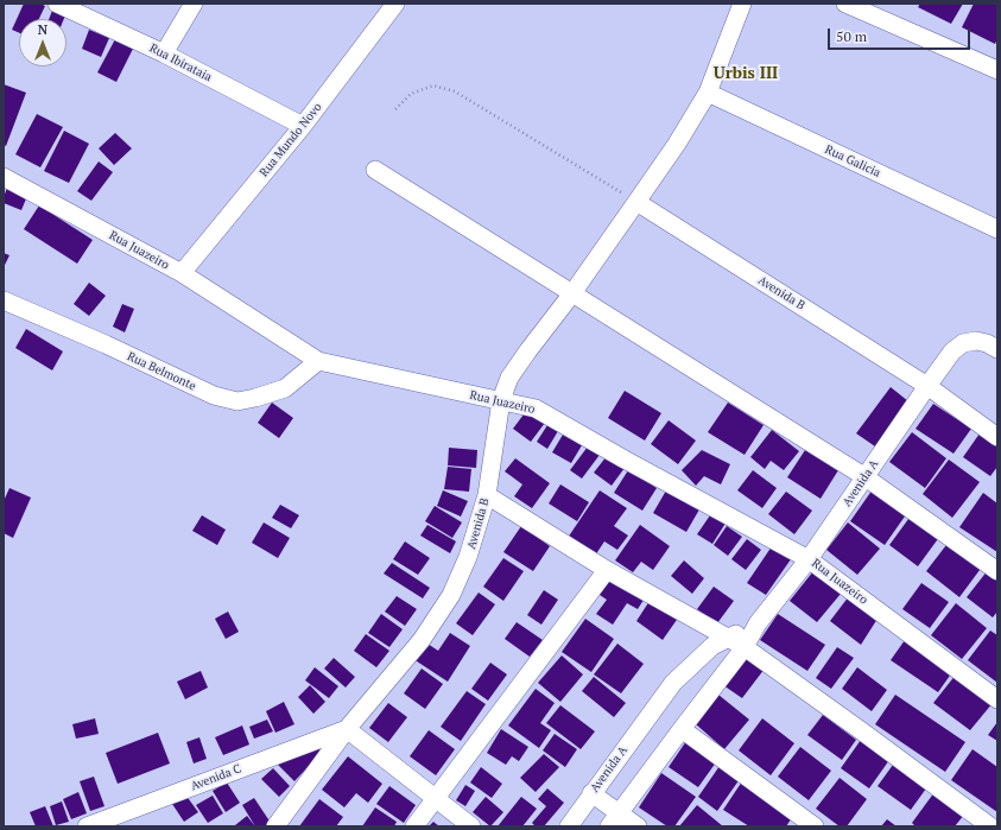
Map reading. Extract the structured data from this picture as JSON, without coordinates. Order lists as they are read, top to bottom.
{
  "streets": {
    "street": [
      "Rua Ibirataia",
      "Rua Mundo Novo",
      "Rua Galicia",
      "Rua Juazeiro",
      "Avenida B",
      "Rua Belmonte",
      "Avenida A",
      "Avenida C"
    ]
  },
  "crossings": [
    ["Rua Ibirataia", "Rua Mundo Novo"],
    ["Rua Mundo Novo", "Rua Juazeiro"],
    ["Rua Galicia", "Avenida B"],
    ["Rua Juazeiro", "Avenida B"],
    ["Rua Juazeiro", "Rua Belmonte"],
    ["Rua Juazeiro", "Avenida A"],
    ["Avenida B", "Avenida A"],
    ["Avenida B", "Avenida C"]
  ],
  "districts": ["Urbis III"],
  "scale_bar": "50 m",
  "north": "top"
}
